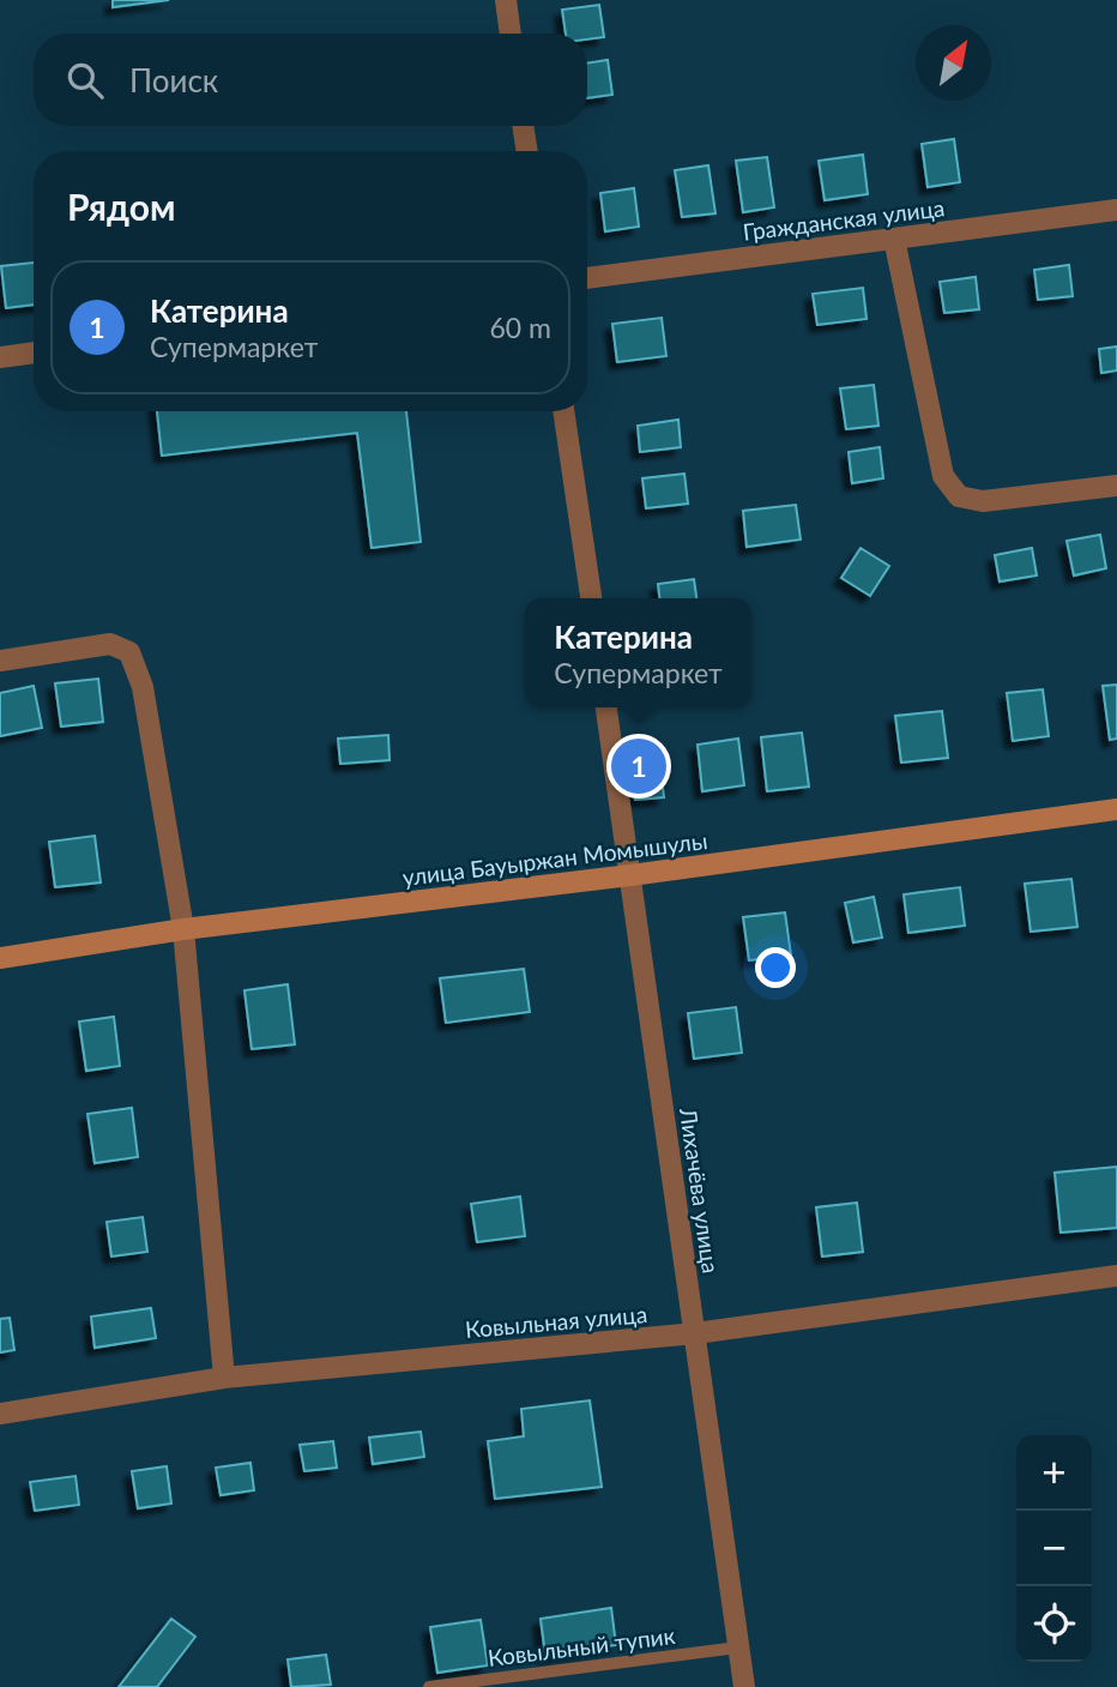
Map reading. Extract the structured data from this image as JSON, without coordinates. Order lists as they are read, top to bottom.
{
  "streets": {
    "street": [
      "Гражданская улица",
      "улица Бауыржан Момышулы",
      "Лихачёва улица",
      "Ковыльная улица"
    ],
    "lane": ["Ковыльный тупик"]
  },
  "crossings": [
    ["улица Бауыржан Момышулы", "Лихачёва улица"],
    ["Лихачёва улица", "Ковыльная улица"],
    ["Лихачёва улица", "Ковыльный тупик"]
  ],
  "north": "top right",
  "page": {
    "search": "Поиск",
    "heading": "Рядом",
    "list": [
      {
        "mark": "1",
        "name": "Катерина",
        "note": "Супермаркет",
        "value": "60 m"
      }
    ],
    "popup": ["Катерина", "Супермаркет"],
    "pins": "1",
    "map_buttons": ["+", "−"]
  }
}
